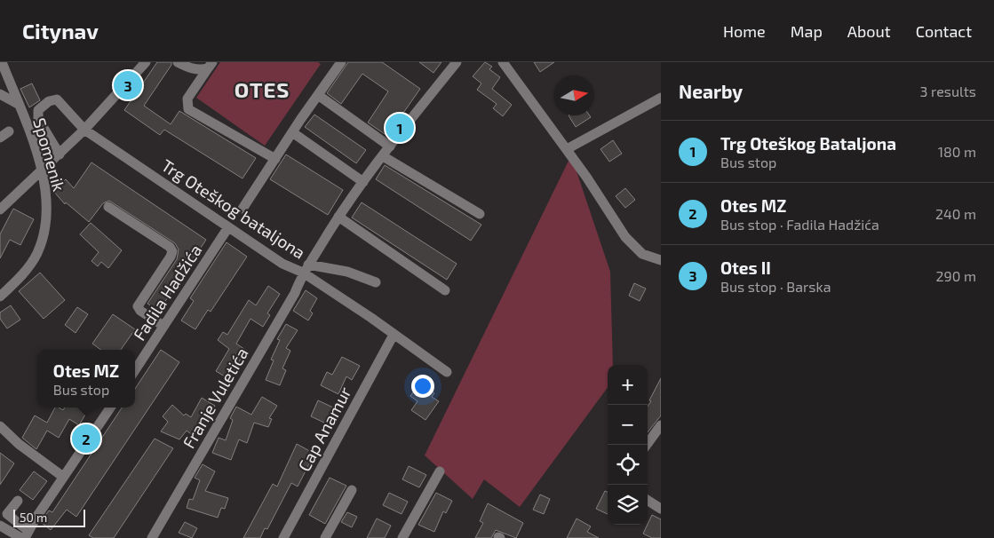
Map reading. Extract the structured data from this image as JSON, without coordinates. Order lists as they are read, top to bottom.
{
  "streets": {
    "street": [
      "Spomenik",
      "Trg Oteškog bataljona",
      "Fadila Hadžića",
      "Franje Vuletića",
      "Cap Anamur"
    ]
  },
  "crossings": [
    ["Trg Oteškog bataljona", "Fadila Hadžića"],
    ["Trg Oteškog bataljona", "Franje Vuletića"]
  ],
  "districts": ["OTES"],
  "scale_bar": "50 m",
  "north": "right",
  "page": {
    "header": "Citynav",
    "nav": [
      "Home",
      "Map",
      "About",
      "Contact"
    ],
    "heading": ["Nearby", "3 results"],
    "pins": ["3", "1", "2"],
    "list": [
      {
        "mark": "1",
        "name": "Trg Oteškog Bataljona",
        "note": "Bus stop",
        "value": "180 m"
      },
      {
        "mark": "2",
        "name": "Otes MZ",
        "note": "Bus stop · Fadila Hadžića",
        "value": "240 m"
      },
      {
        "mark": "3",
        "name": "Otes II",
        "note": "Bus stop · Barska",
        "value": "290 m"
      }
    ],
    "popup": ["Otes MZ", "Bus stop"],
    "map_buttons": ["+", "−"],
    "scale": "50 m"
  }
}
